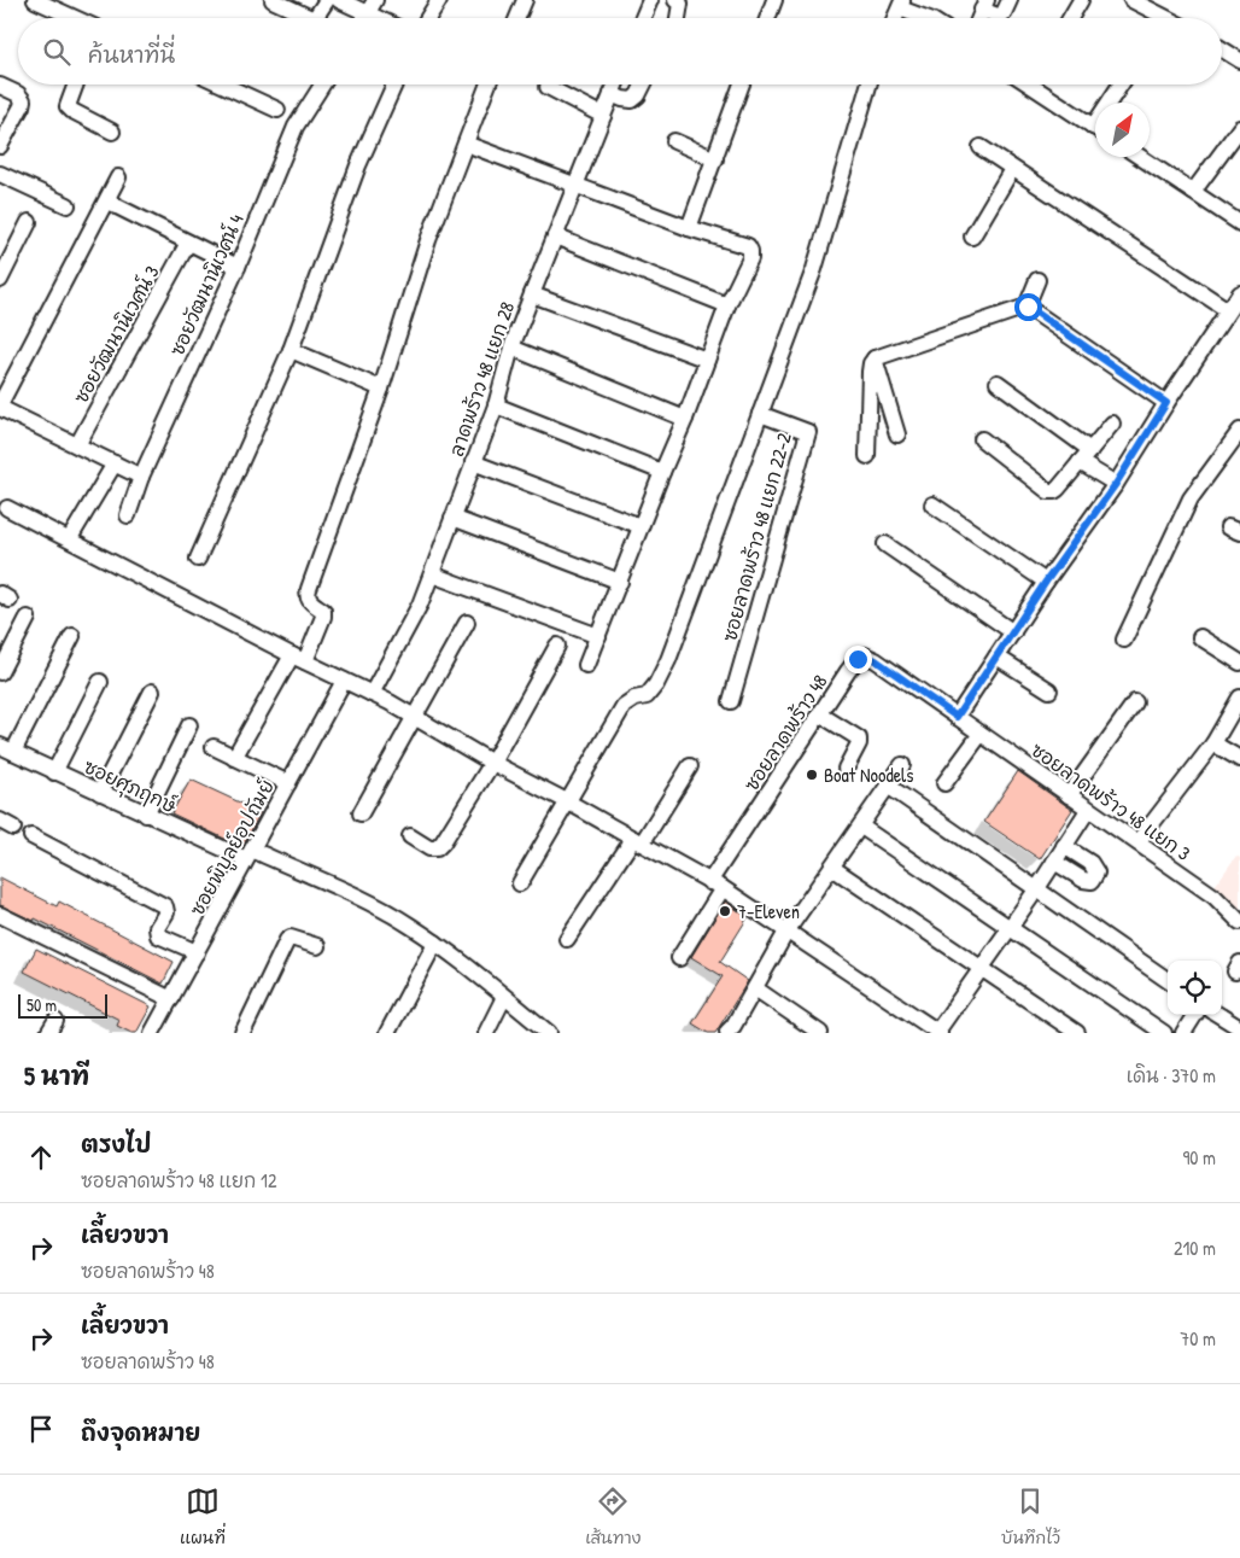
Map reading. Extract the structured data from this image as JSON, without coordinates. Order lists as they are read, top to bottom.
{
  "streets": {
    "street": [
      "ซอยวัฒนานิเวศน์ 4",
      "ซอยวัฒนานิเวศน์ 3",
      "ลาดพร้าว 48 แยก 28",
      "ซอยลาดพร้าว 48 แยก 22-2",
      "ซอยลาดพร้าว 48",
      "ซอยศุภฤกษ์",
      "ซอยลาดพร้าว 48 แยก 3",
      "ซอยพิบูลย์อุปถัมย์"
    ]
  },
  "crossings": [
    ["ซอยลาดพร้าว 48", "ซอยลาดพร้าว 48 แยก 3"],
    ["ซอยศุภฤกษ์", "ซอยพิบูลย์อุปถัมย์"]
  ],
  "places": ["Boat Noodels", "7-Eleven"],
  "scale_bar": "50 m",
  "north": "top right",
  "page": {
    "search": "ค้นหาที่นี่",
    "scale": "50 m",
    "heading": ["5 นาที", "เดิน · 370 m"],
    "list": [
      ["ตรงไป", "ซอยลาดพร้าว 48 แยก 12", "90 m"],
      ["เลี้ยวขวา", "ซอยลาดพร้าว 48", "210 m"],
      ["เลี้ยวขวา", "ซอยลาดพร้าว 48", "70 m"],
      "ถึงจุดหมาย"
    ],
    "nav": ["แผนที่", "เส้นทาง", "บันทึกไว้"]
  }
}
